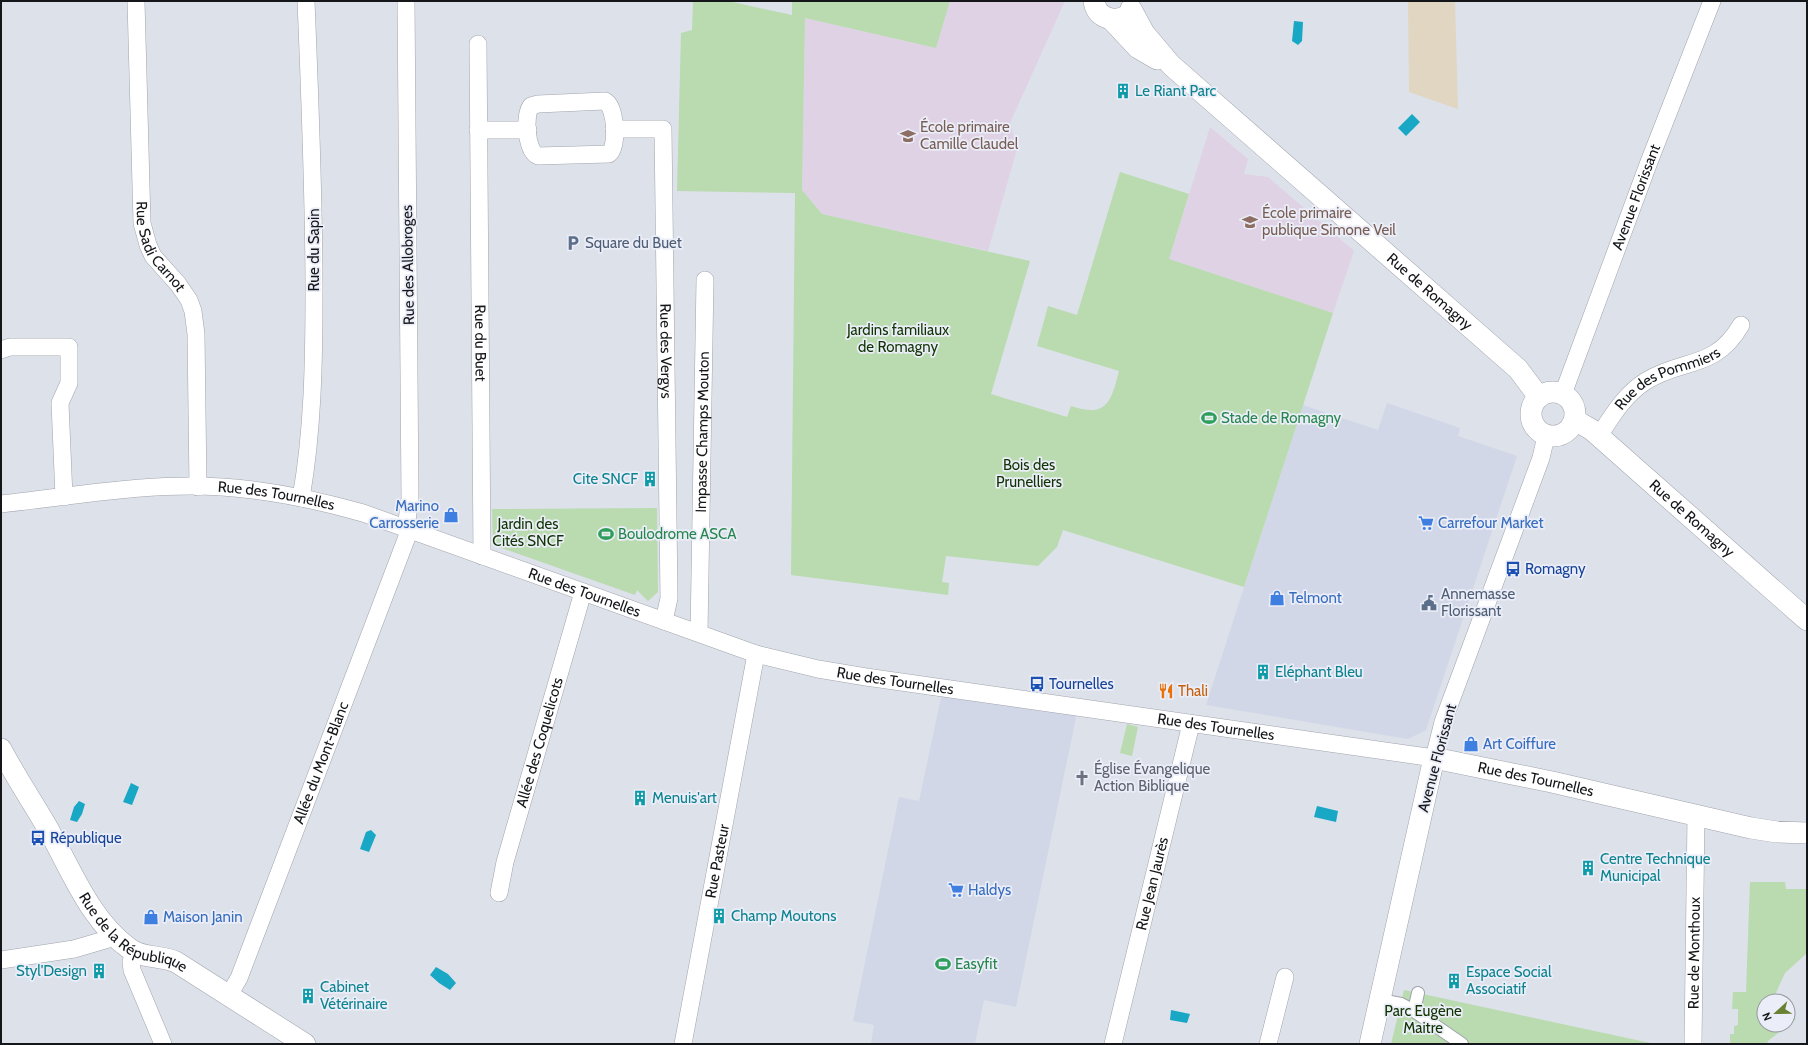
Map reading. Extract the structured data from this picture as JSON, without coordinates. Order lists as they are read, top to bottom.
{
  "streets": {
    "street": [
      "Avenue Florissant",
      "Rue Sadi Carnot",
      "Rue du Sapin",
      "Rue des Allobroges",
      "Rue de Romagny",
      "Rue du Buet",
      "Rue des Vergys",
      "Rue des Pommiers",
      "Impasse Champs Mouton",
      "Rue des Tournelles",
      "Allée des Coquelicots",
      "Allée du Mont-Blanc",
      "Rue Pasteur",
      "Rue Jean Jaurès",
      "Rue de la République",
      "Rue de Monthoux"
    ]
  },
  "crossings": [
    ["Avenue Florissant", "Rue de Romagny"],
    ["Avenue Florissant", "Rue des Tournelles"],
    ["Rue Sadi Carnot", "Rue des Tournelles"],
    ["Rue du Sapin", "Rue des Tournelles"],
    ["Rue des Allobroges", "Rue des Tournelles"],
    ["Rue des Allobroges", "Allée du Mont-Blanc"],
    ["Rue de Romagny", "Rue des Pommiers"],
    ["Rue du Buet", "Rue des Tournelles"],
    ["Rue des Vergys", "Rue des Tournelles"],
    ["Impasse Champs Mouton", "Rue des Tournelles"],
    ["Rue des Tournelles", "Allée des Coquelicots"],
    ["Rue des Tournelles", "Allée du Mont-Blanc"],
    ["Rue des Tournelles", "Rue Pasteur"],
    ["Rue des Tournelles", "Rue Jean Jaurès"],
    ["Rue des Tournelles", "Rue de Monthoux"],
    ["Allée du Mont-Blanc", "Rue de la République"]
  ],
  "parks": [
    "Jardins familiaux de Romagny",
    "Bois des Prunelliers",
    "Jardin des Cités SNCF",
    "Parc Eugène Maitre"
  ],
  "places": {
    "building": [
      "Le Riant Parc",
      "Cite SNCF",
      "Eléphant Bleu",
      "Menuis'art",
      "Centre Technique Municipal",
      "Champ Moutons",
      "Styl'Design",
      "Espace Social Associatif",
      "Cabinet Vétérinaire"
    ],
    "school or university": ["École primaire Camille Claudel", "École primaire publique Simone Veil"],
    "parking": ["Square du Buet"],
    "sports": ["Stade de Romagny", "Boulodrome ASCA", "Easyfit"],
    "shop": [
      "Marino Carrosserie",
      "Telmont",
      "Art Coiffure",
      "Maison Janin"
    ],
    "supermarket": ["Carrefour Market", "Haldys"],
    "bus stop": ["Romagny", "Tournelles", "République"],
    "public building": ["Annemasse Florissant"],
    "restaurant": ["Thali"],
    "church": ["Église Évangelique Action Biblique"]
  },
  "north": "left"
}
